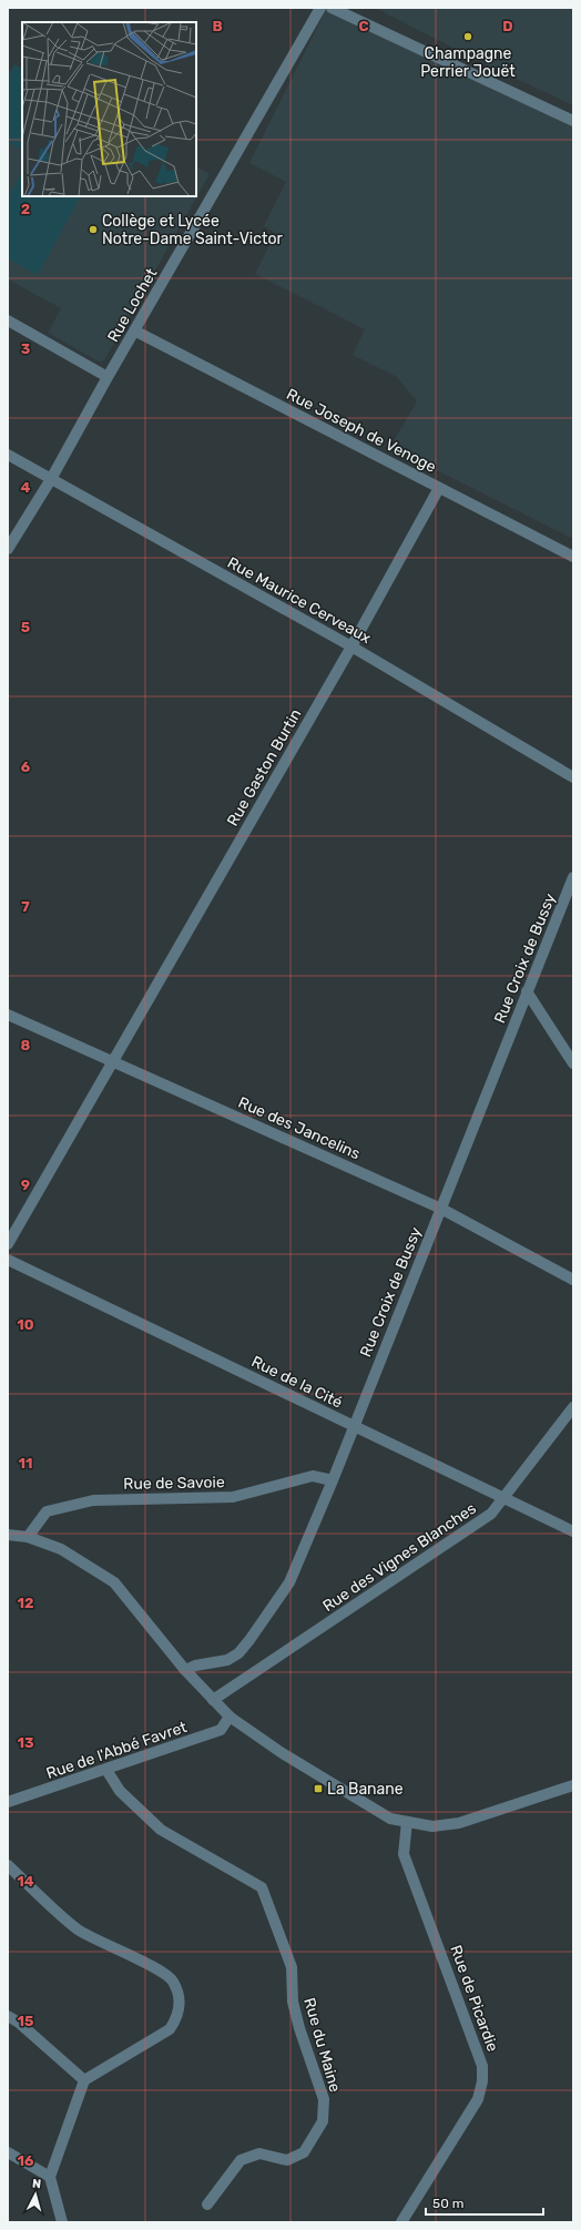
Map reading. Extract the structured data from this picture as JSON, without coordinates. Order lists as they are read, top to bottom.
{
  "streets": {
    "street": [
      "Rue Lochet",
      "Rue Joseph de Venoge",
      "Rue Maurice Cerveaux",
      "Rue Gaston Burtin",
      "Rue Croix de Bussy",
      "Rue des Jancelins",
      "Rue de la Cité",
      "Rue de Savoie",
      "Rue des Vignes Blanches",
      "Rue de l'Abbé Favret",
      "Rue de Picardie",
      "Rue du Maine"
    ]
  },
  "crossings": [
    ["Rue Lochet", "Rue Joseph de Venoge"],
    ["Rue Lochet", "Rue Maurice Cerveaux"],
    ["Rue Joseph de Venoge", "Rue Gaston Burtin"],
    ["Rue Maurice Cerveaux", "Rue Gaston Burtin"],
    ["Rue Gaston Burtin", "Rue des Jancelins"],
    ["Rue Croix de Bussy", "Rue des Jancelins"],
    ["Rue Croix de Bussy", "Rue de la Cité"],
    ["Rue Croix de Bussy", "Rue de Savoie"],
    ["Rue de la Cité", "Rue des Vignes Blanches"],
    ["Rue de l'Abbé Favret", "Rue du Maine"]
  ],
  "places": {
    "other": ["Champagne Perrier Jouët", "Collège et Lycée Notre-Dame Saint-Victor"],
    "transit": ["La Banane"]
  },
  "scale_bar": "50 m",
  "north": "top",
  "grid": {
    "columns": ["B", "C", "D"],
    "rows": [
      "2",
      "3",
      "4",
      "5",
      "6",
      "7",
      "8",
      "9",
      "10",
      "11",
      "12",
      "13",
      "14",
      "15",
      "16"
    ]
  }
}
